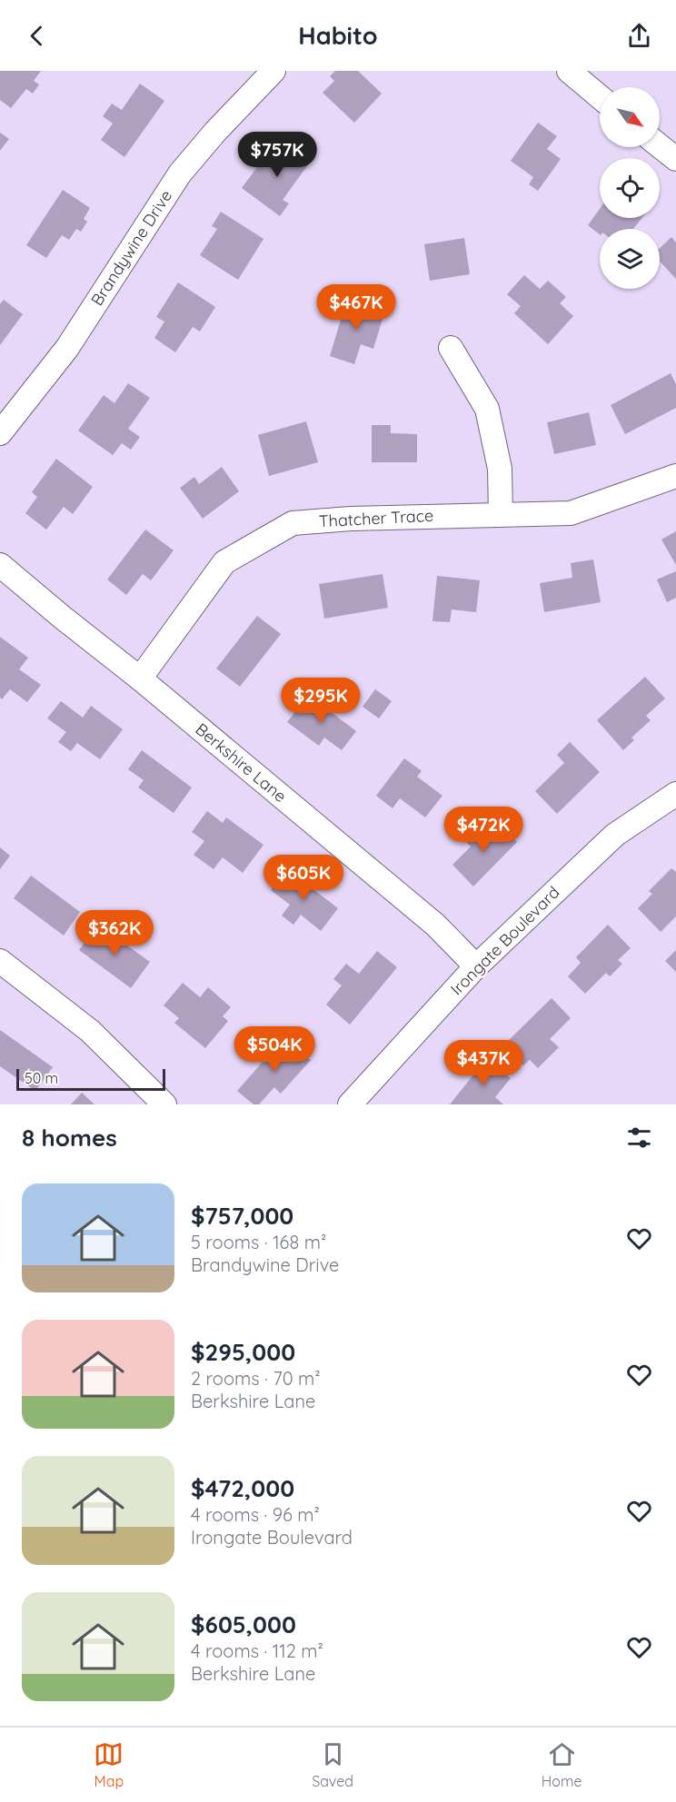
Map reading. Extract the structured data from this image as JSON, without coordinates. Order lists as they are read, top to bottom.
{
  "streets": {
    "street": [
      "Brandywine Drive",
      "Thatcher Trace",
      "Berkshire Lane",
      "Irongate Boulevard"
    ]
  },
  "crossings": [
    ["Thatcher Trace", "Berkshire Lane"],
    ["Berkshire Lane", "Irongate Boulevard"]
  ],
  "scale_bar": "50 m",
  "north": "bottom right",
  "page": {
    "header": "Habito",
    "price": [
      "$757K",
      "$467K",
      "$295K",
      "$472K",
      "$605K",
      "$362K",
      "$504K",
      "$437K"
    ],
    "scale": "50 m",
    "heading": "8 homes",
    "list": [
      {
        "name": "$757,000",
        "note": "5 rooms · 168 m² · Brandywine Drive"
      },
      {
        "name": "$295,000",
        "note": "2 rooms · 70 m² · Berkshire Lane"
      },
      {
        "name": "$472,000",
        "note": "4 rooms · 96 m² · Irongate Boulevard"
      },
      {
        "name": "$605,000",
        "note": "4 rooms · 112 m² · Berkshire Lane"
      }
    ],
    "tabs": ["Map", "Saved", "Home"]
  }
}
